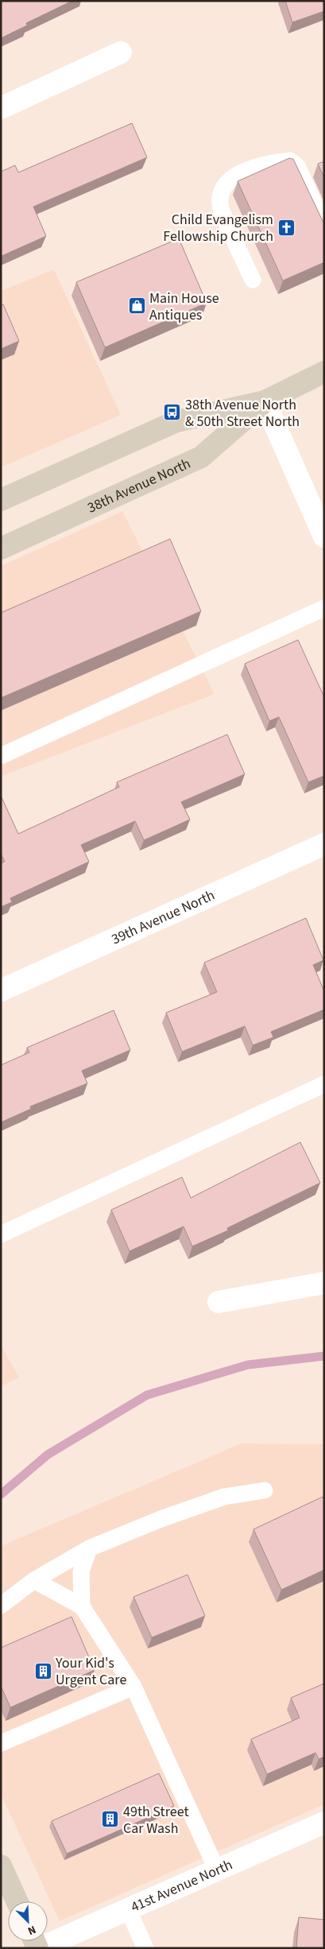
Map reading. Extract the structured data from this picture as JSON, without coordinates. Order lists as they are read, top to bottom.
{
  "streets": {
    "main road": ["38th Avenue North"],
    "street": ["39th Avenue North", "41st Avenue North"]
  },
  "places": {
    "church": ["Child Evangelism Fellowship Church"],
    "shop": ["Main House Antiques"],
    "bus stop": ["38th Avenue North & 50th Street North"],
    "building": ["Your Kid's Urgent Care", "49th Street Car Wash"]
  },
  "north": "bottom right"
}
